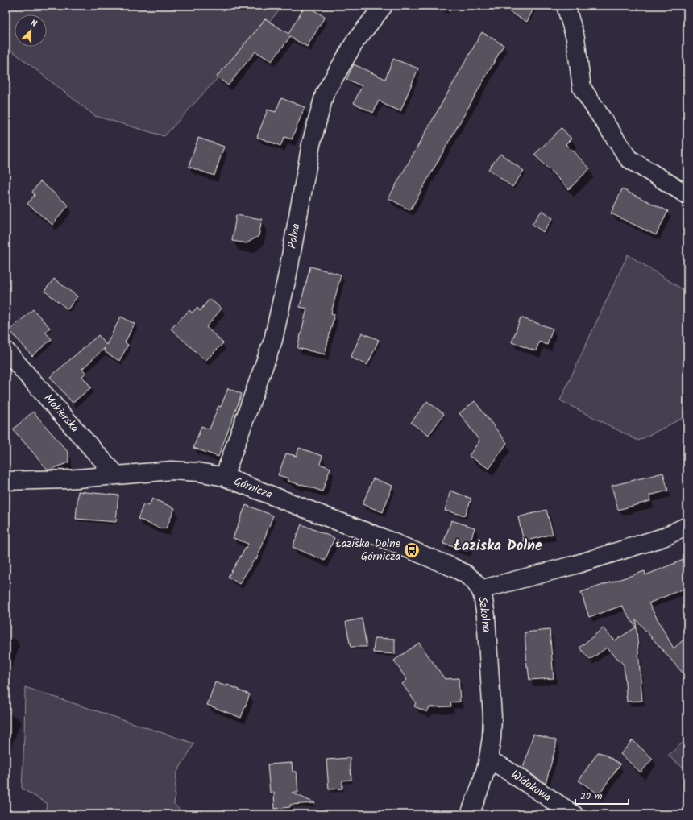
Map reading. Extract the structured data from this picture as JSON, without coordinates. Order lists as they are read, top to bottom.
{
  "streets": {
    "street": [
      "Polna",
      "Mokierska",
      "Górnicza",
      "Szkolna",
      "Widokowa"
    ]
  },
  "crossings": [
    ["Polna", "Górnicza"],
    ["Mokierska", "Górnicza"],
    ["Górnicza", "Szkolna"],
    ["Szkolna", "Widokowa"]
  ],
  "districts": ["Łaziska Dolne"],
  "places": {
    "bus stop": ["Łaziska Dolne Górnicza"]
  },
  "scale_bar": "20 m",
  "north": "top right"
}
